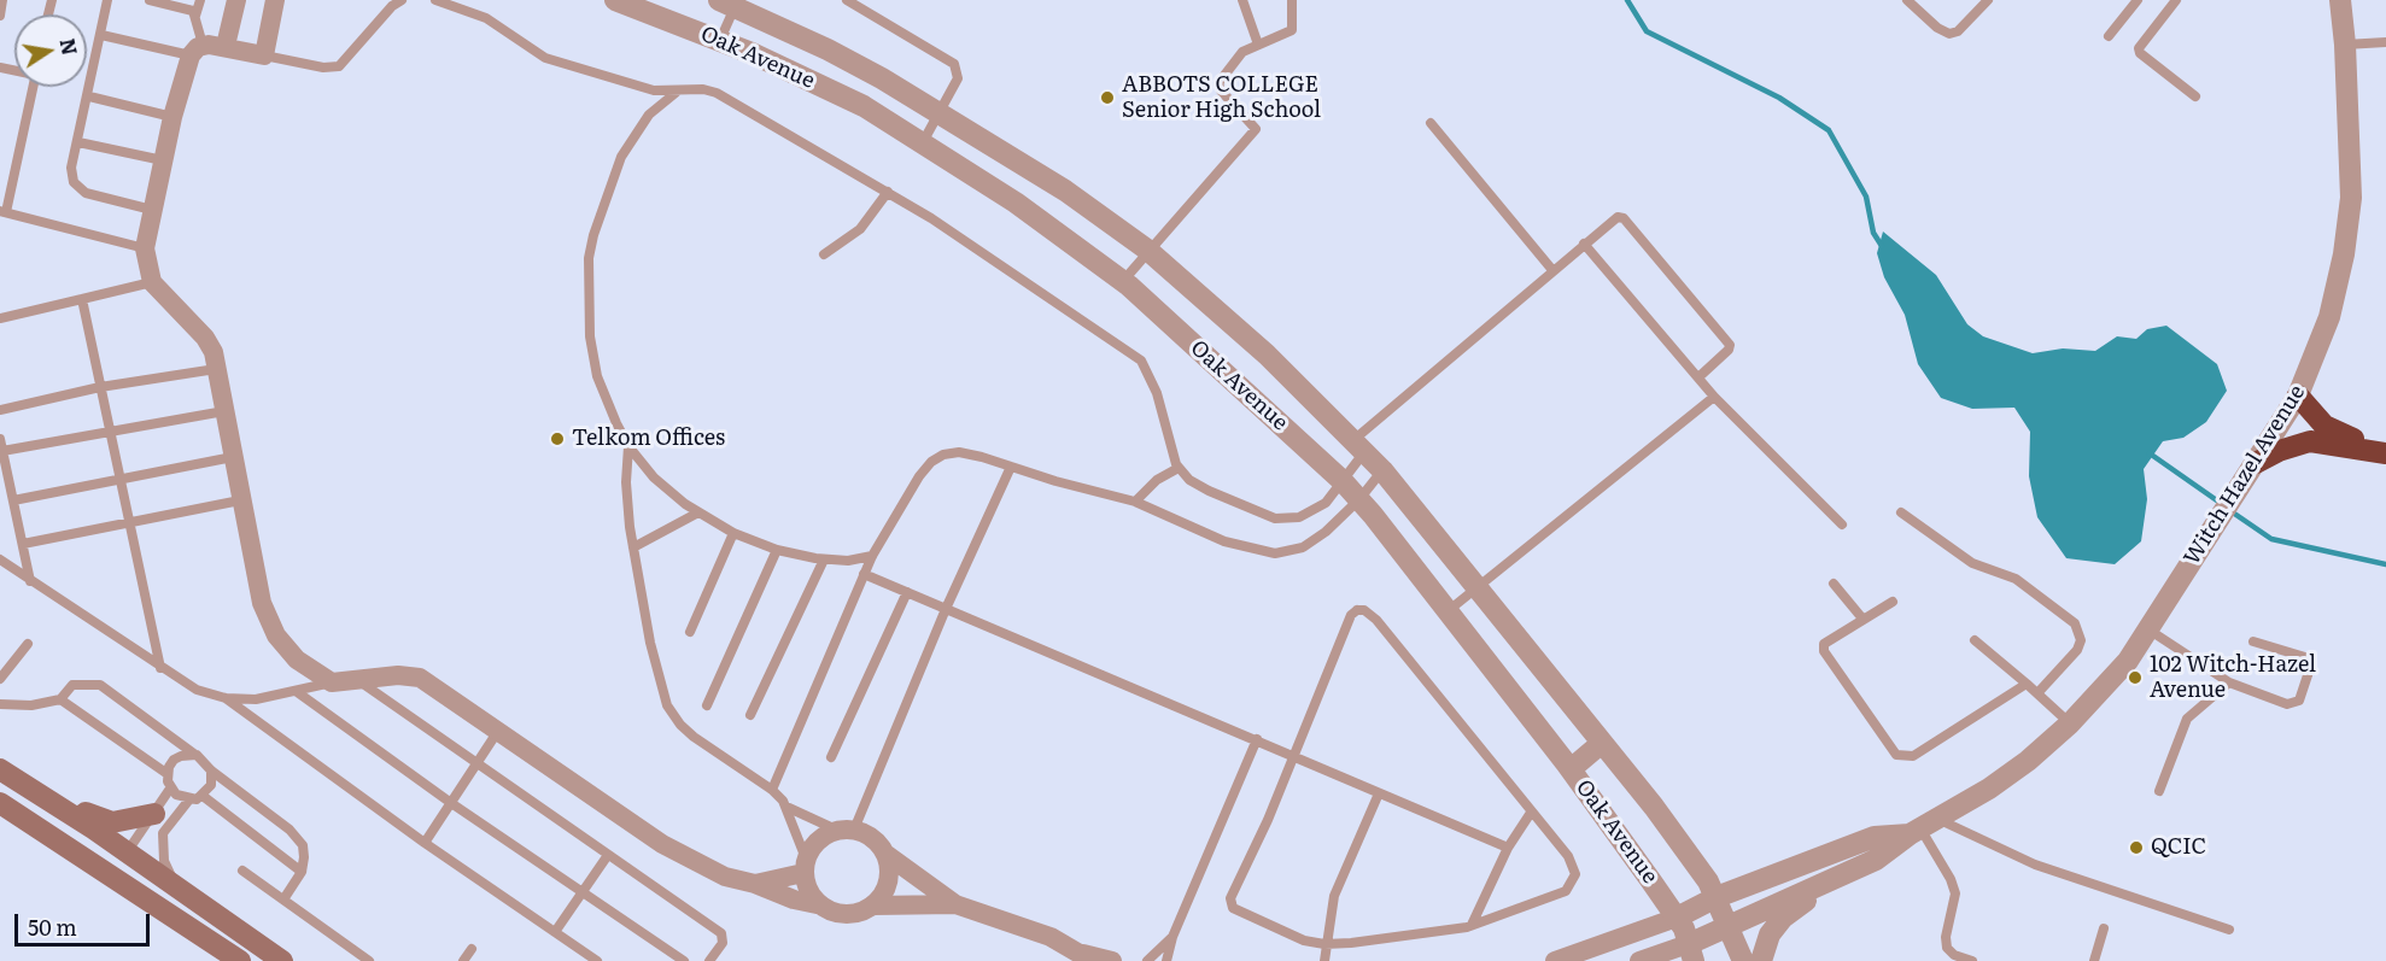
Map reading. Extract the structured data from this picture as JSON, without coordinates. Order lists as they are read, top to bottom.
{
  "streets": {
    "street": ["Oak Avenue", "Witch Hazel Avenue"]
  },
  "crossings": [
    ["Oak Avenue", "Witch Hazel Avenue"]
  ],
  "places": [
    "ABBOTS COLLEGE Senior High School",
    "Telkom Offices",
    "102 Witch-Hazel Avenue",
    "QCIC"
  ],
  "scale_bar": "50 m",
  "north": "right"
}
